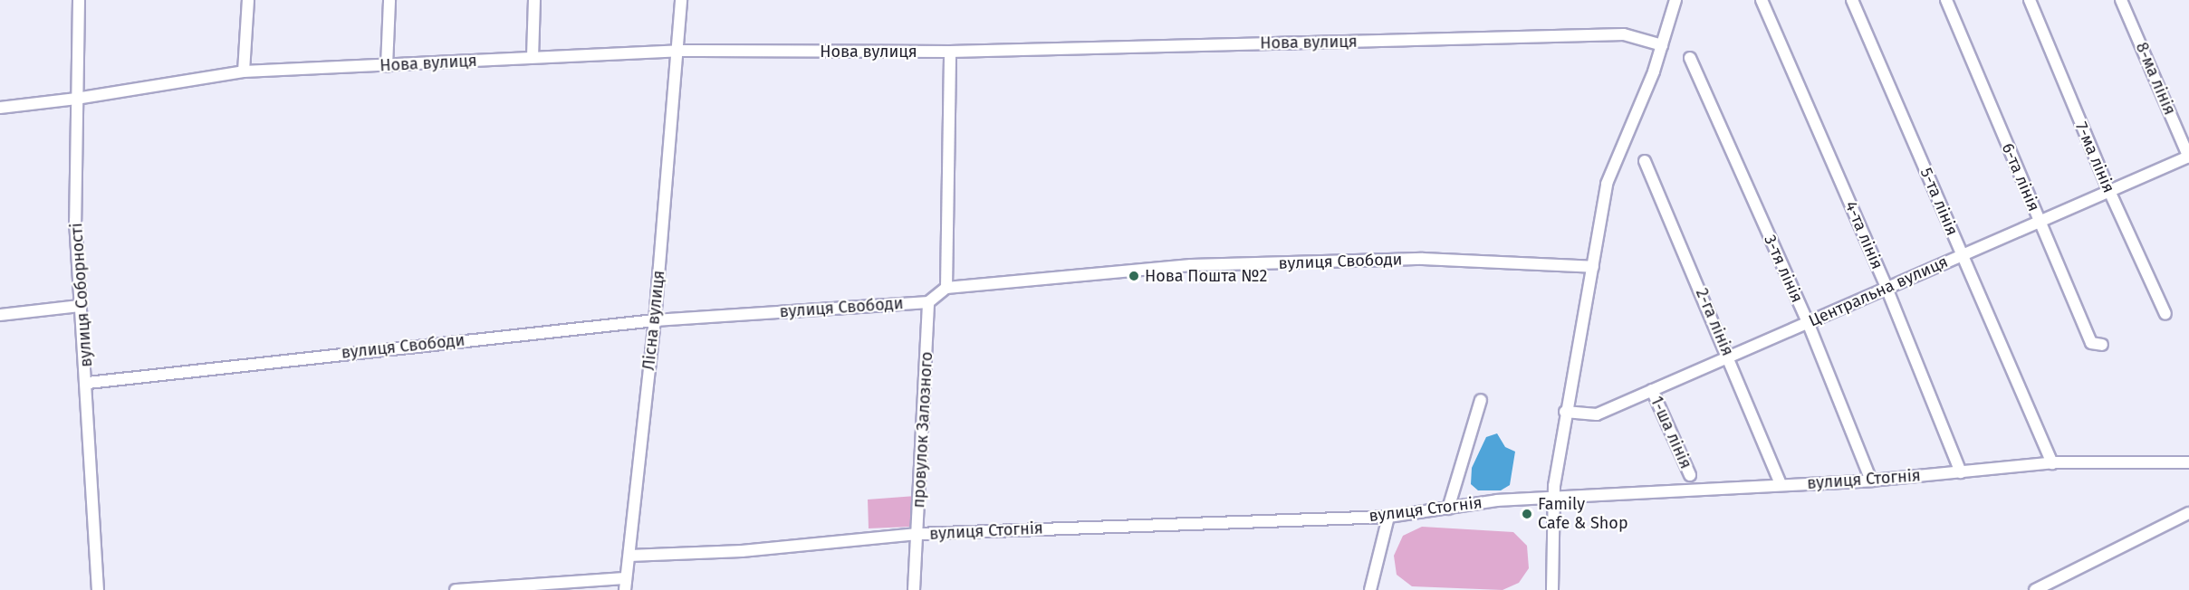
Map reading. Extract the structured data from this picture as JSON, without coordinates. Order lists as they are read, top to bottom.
{
  "streets": {
    "street": [
      "Нова вулиця",
      "8-ма лінія",
      "7-ма лінія",
      "6-та лінія",
      "5-та лінія",
      "4-та лінія",
      "вулиця Свободи",
      "3-тя лінія",
      "Центральна вулиця",
      "вулиця Соборності",
      "Лісна вулиця",
      "2-га лінія",
      "провулок Залозного",
      "1-ша лінія",
      "вулиця Стогнія"
    ]
  },
  "crossings": [
    ["Нова вулиця", "вулиця Соборності"],
    ["Нова вулиця", "Лісна вулиця"],
    ["8-ма лінія", "Центральна вулиця"],
    ["7-ма лінія", "Центральна вулиця"],
    ["6-та лінія", "Центральна вулиця"],
    ["5-та лінія", "Центральна вулиця"],
    ["5-та лінія", "вулиця Стогнія"],
    ["4-та лінія", "Центральна вулиця"],
    ["4-та лінія", "вулиця Стогнія"],
    ["вулиця Свободи", "вулиця Соборності"],
    ["вулиця Свободи", "Лісна вулиця"],
    ["вулиця Свободи", "провулок Залозного"],
    ["3-тя лінія", "Центральна вулиця"],
    ["3-тя лінія", "вулиця Стогнія"],
    ["Центральна вулиця", "2-га лінія"],
    ["Центральна вулиця", "1-ша лінія"],
    ["Лісна вулиця", "вулиця Стогнія"],
    ["2-га лінія", "вулиця Стогнія"],
    ["провулок Залозного", "вулиця Стогнія"]
  ],
  "places": ["Нова Пошта №2", "Family Cafe & Shop"]
}
